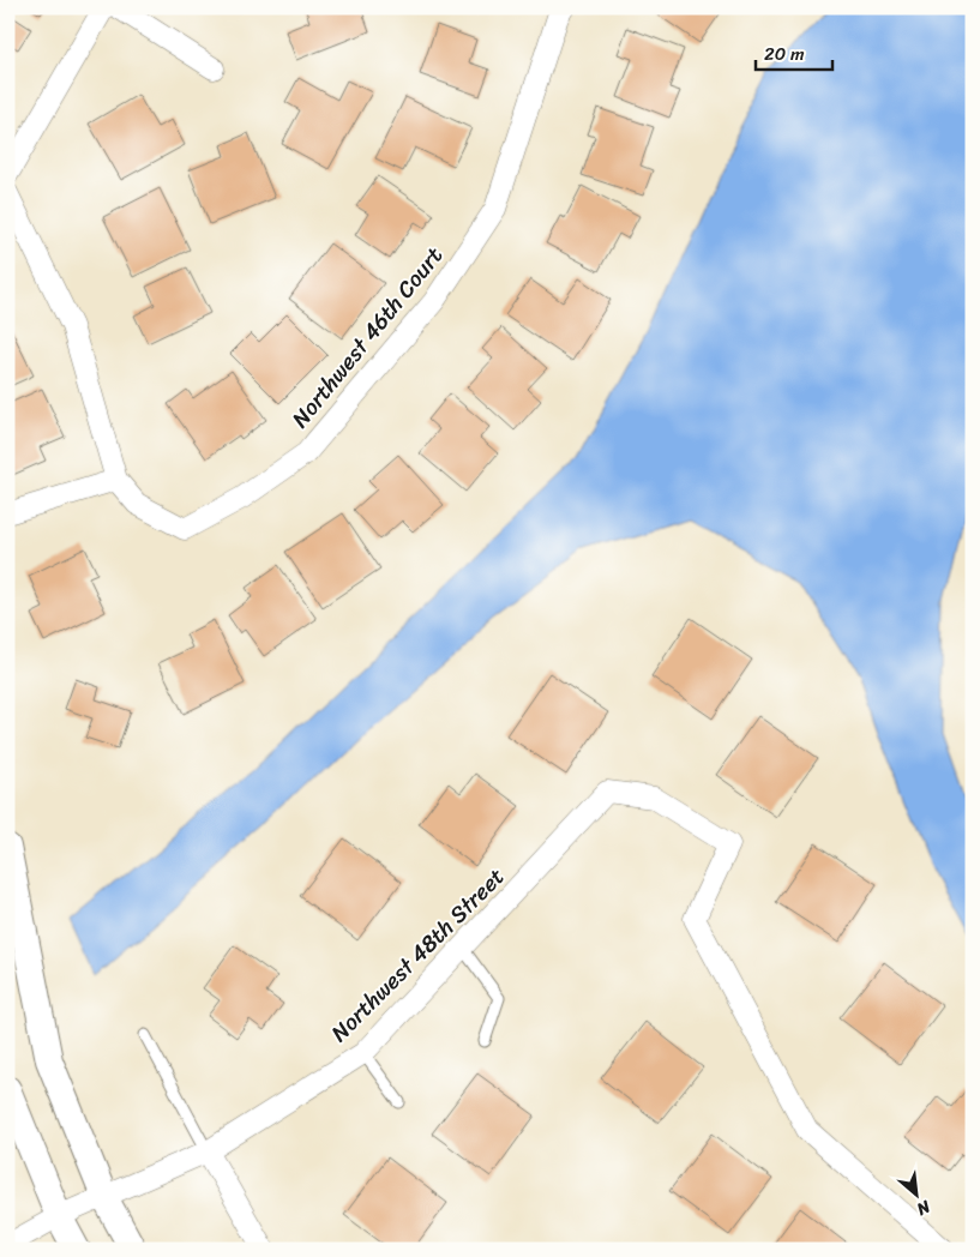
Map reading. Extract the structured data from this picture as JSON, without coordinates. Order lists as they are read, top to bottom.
{
  "streets": {
    "street": ["Northwest 46th Court", "Northwest 48th Street"]
  },
  "scale_bar": "20 m",
  "north": "bottom right"
}
